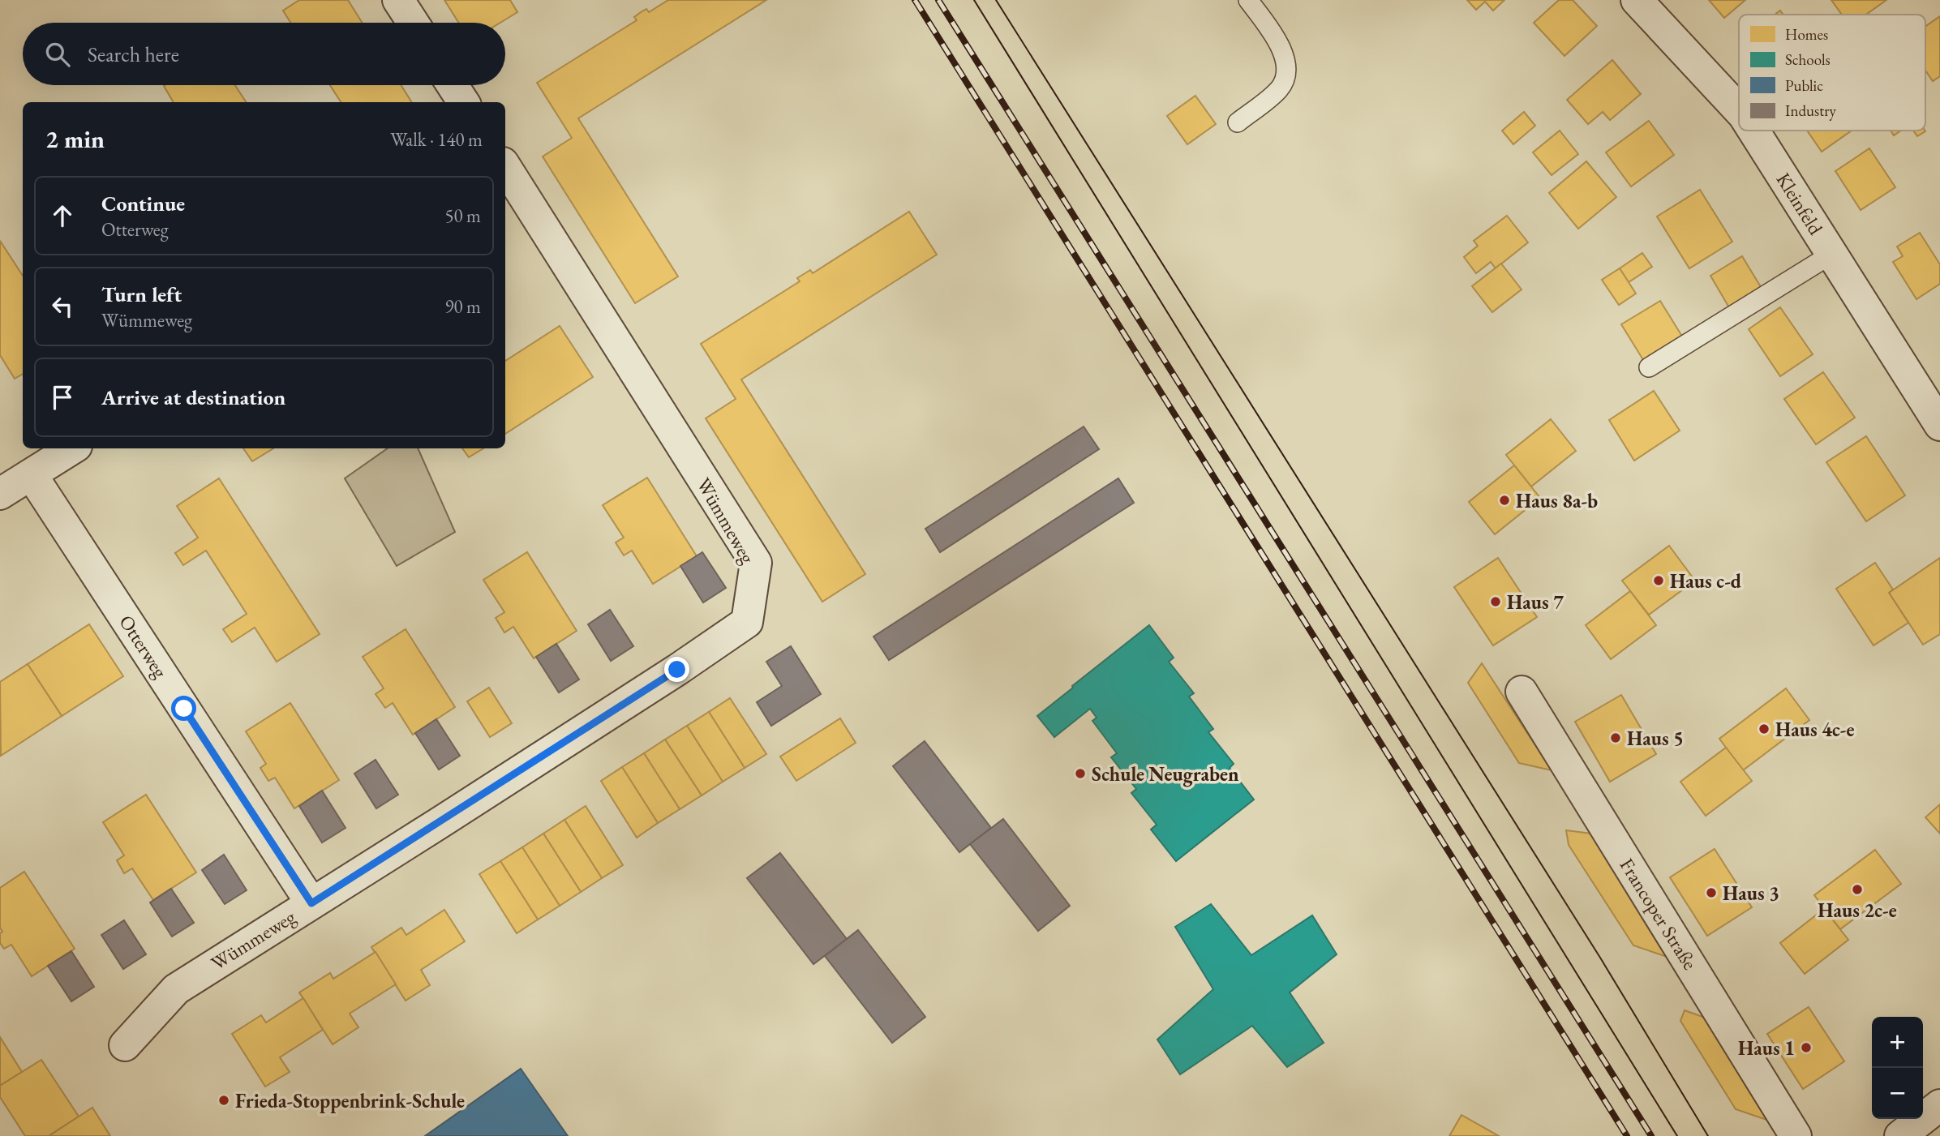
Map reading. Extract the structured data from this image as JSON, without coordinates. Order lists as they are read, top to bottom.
{
  "streets": {
    "street": [
      "Kleinfeld",
      "Wümmeweg",
      "Otterweg",
      "Francoper Straße"
    ]
  },
  "crossings": [
    ["Wümmeweg", "Otterweg"]
  ],
  "places": [
    "Haus 8a-b",
    "Haus c-d",
    "Haus 7",
    "Haus 4c-e",
    "Haus 5",
    "Schule Neugraben",
    "Haus 2c-e",
    "Haus 3",
    "Haus 1",
    "Frieda-Stoppenbrink-Schule"
  ],
  "legend": [
    "Homes",
    "Schools",
    "Public",
    "Industry"
  ],
  "page": {
    "search": "Search here",
    "heading": ["2 min", "Walk · 140 m"],
    "list": [
      ["Continue", "Otterweg", "50 m"],
      ["Turn left", "Wümmeweg", "90 m"],
      "Arrive at destination"
    ],
    "map_buttons": ["+", "−"]
  }
}
